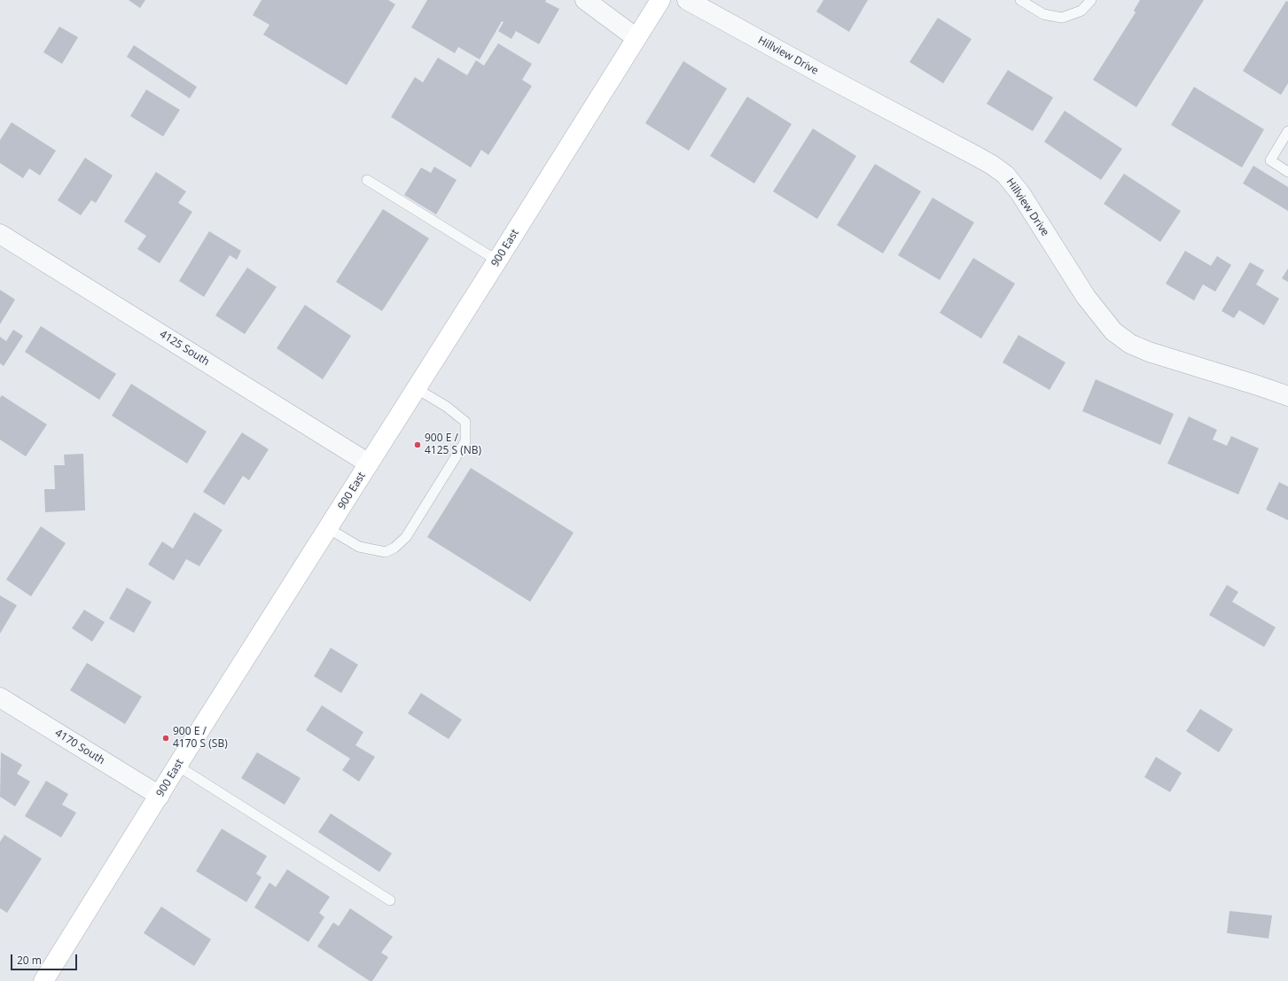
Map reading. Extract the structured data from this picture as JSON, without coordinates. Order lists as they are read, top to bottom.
{
  "streets": {
    "main road": ["900 East"],
    "street": ["Hillview Drive", "4125 South", "4170 South"]
  },
  "crossings": [
    ["900 East", "4125 South"],
    ["900 East", "4170 South"]
  ],
  "places": ["900 E / 4125 S (NB)", "900 E / 4170 S (SB)"],
  "scale_bar": "20 m"
}
